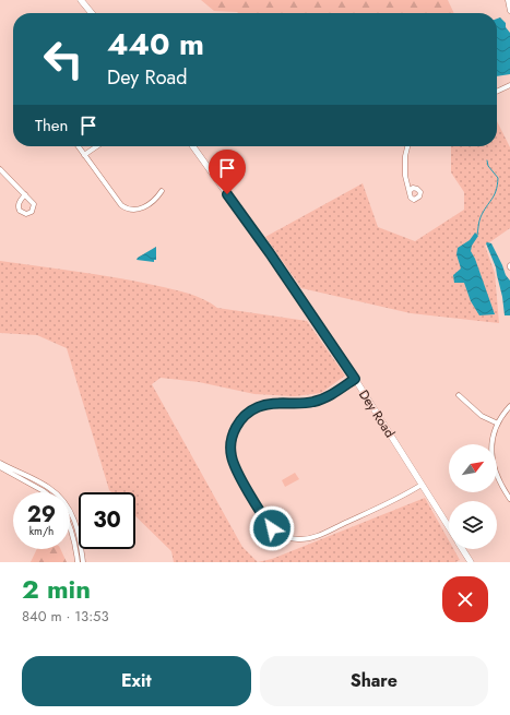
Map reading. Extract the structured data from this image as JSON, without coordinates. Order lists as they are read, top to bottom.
{
  "streets": {
    "main road": ["Dey Road"]
  },
  "north": "top right",
  "page": {
    "turn": ["440 m", "Dey Road"],
    "then": "Then",
    "speed": "29 km/h",
    "limit": "30",
    "heading": ["2 min", "840 m · 13:53"],
    "buttons": ["Exit", "Share"]
  }
}
